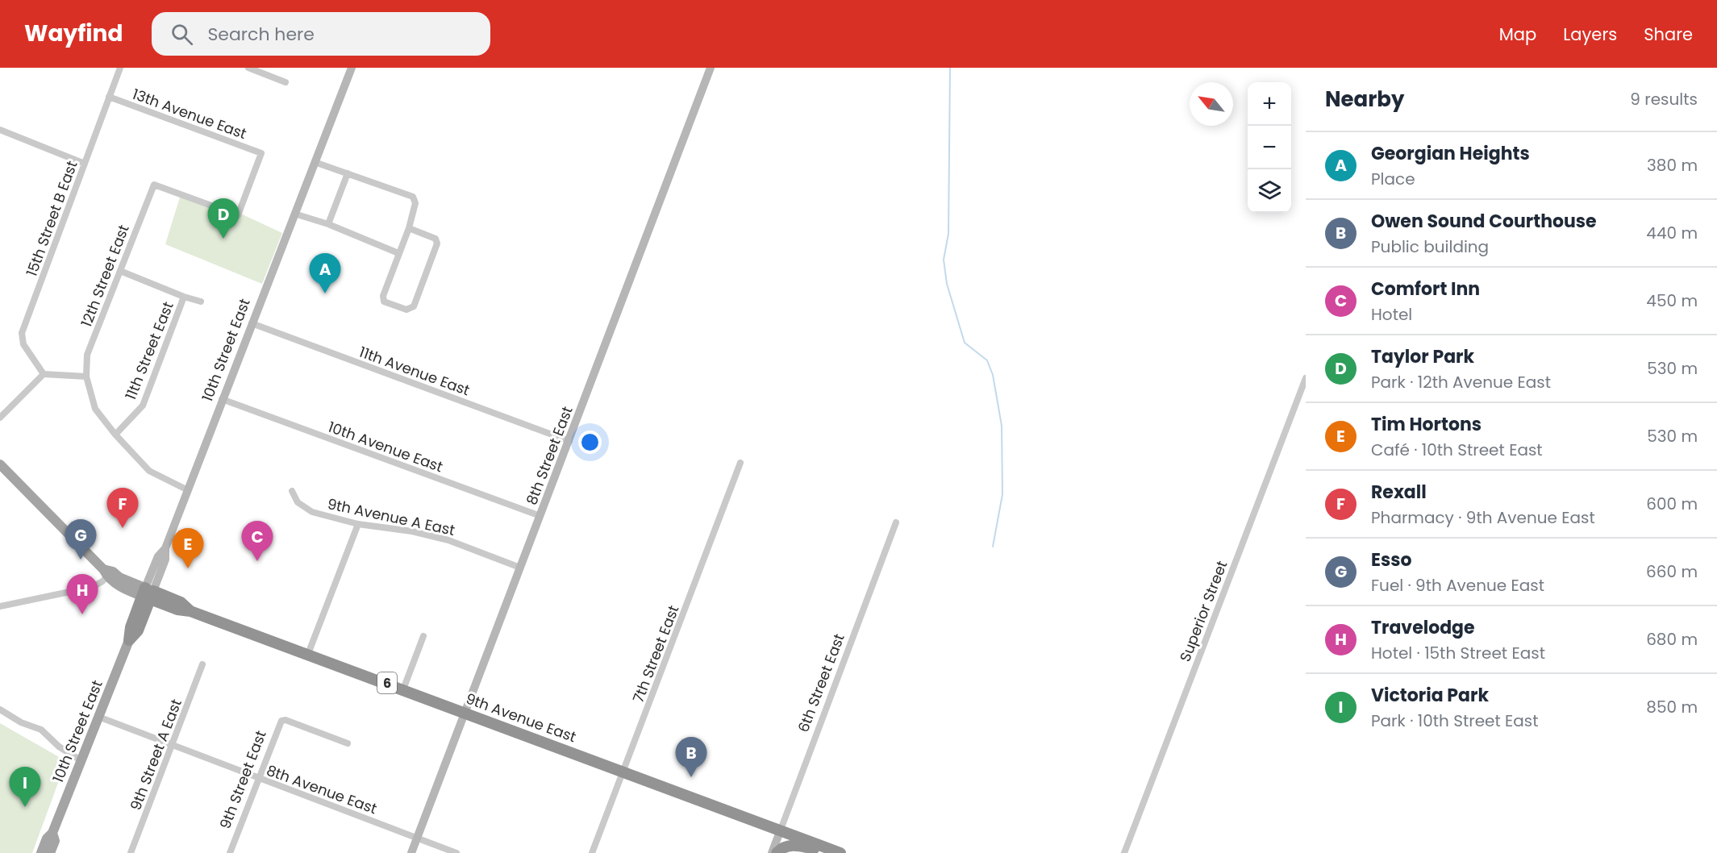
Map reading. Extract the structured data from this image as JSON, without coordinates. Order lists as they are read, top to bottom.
{
  "streets": {
    "highway": ["10th Street East", "6", "9th Avenue East"],
    "street": [
      "13th Avenue East",
      "15th Street B East",
      "12th Street East",
      "11th Street East",
      "11th Avenue East",
      "10th Avenue East",
      "8th Street East",
      "9th Avenue A East",
      "Superior Street",
      "7th Street East",
      "6th Street East",
      "9th Street A East",
      "9th Street East",
      "8th Avenue East"
    ]
  },
  "crossings": [
    ["13th Avenue East", "15th Street B East"],
    ["13th Avenue East", "12th Street East"],
    ["10th Street East", "11th Avenue East"],
    ["10th Street East", "10th Avenue East"],
    ["10th Street East", "9th Avenue East"],
    ["10th Street East", "8th Avenue East"],
    ["11th Avenue East", "8th Street East"],
    ["10th Avenue East", "8th Street East"],
    ["8th Street East", "9th Avenue A East"],
    ["8th Street East", "9th Avenue East"],
    ["8th Street East", "8th Avenue East"],
    ["7th Street East", "9th Avenue East"],
    ["6th Street East", "9th Avenue East"],
    ["9th Street A East", "8th Avenue East"],
    ["9th Street East", "8th Avenue East"]
  ],
  "north": "top left",
  "page": {
    "header": "Wayfind",
    "search": "Search here",
    "nav": ["Map", "Layers", "Share"],
    "heading": ["Nearby", "9 results"],
    "map_buttons": ["+", "−"],
    "list": [
      {
        "mark": "A",
        "name": "Georgian Heights",
        "note": "Place",
        "value": "380 m"
      },
      {
        "mark": "B",
        "name": "Owen Sound Courthouse",
        "note": "Public building",
        "value": "440 m"
      },
      {
        "mark": "C",
        "name": "Comfort Inn",
        "note": "Hotel",
        "value": "450 m"
      },
      {
        "mark": "D",
        "name": "Taylor Park",
        "note": "Park · 12th Avenue East",
        "value": "530 m"
      },
      {
        "mark": "E",
        "name": "Tim Hortons",
        "note": "Café · 10th Street East",
        "value": "530 m"
      },
      {
        "mark": "F",
        "name": "Rexall",
        "note": "Pharmacy · 9th Avenue East",
        "value": "600 m"
      },
      {
        "mark": "G",
        "name": "Esso",
        "note": "Fuel · 9th Avenue East",
        "value": "660 m"
      },
      {
        "mark": "H",
        "name": "Travelodge",
        "note": "Hotel · 15th Street East",
        "value": "680 m"
      },
      {
        "mark": "I",
        "name": "Victoria Park",
        "note": "Park · 10th Street East",
        "value": "850 m"
      }
    ],
    "pins": [
      "D",
      "A",
      "F",
      "G",
      "C",
      "E",
      "H",
      "B",
      "I"
    ]
  }
}
